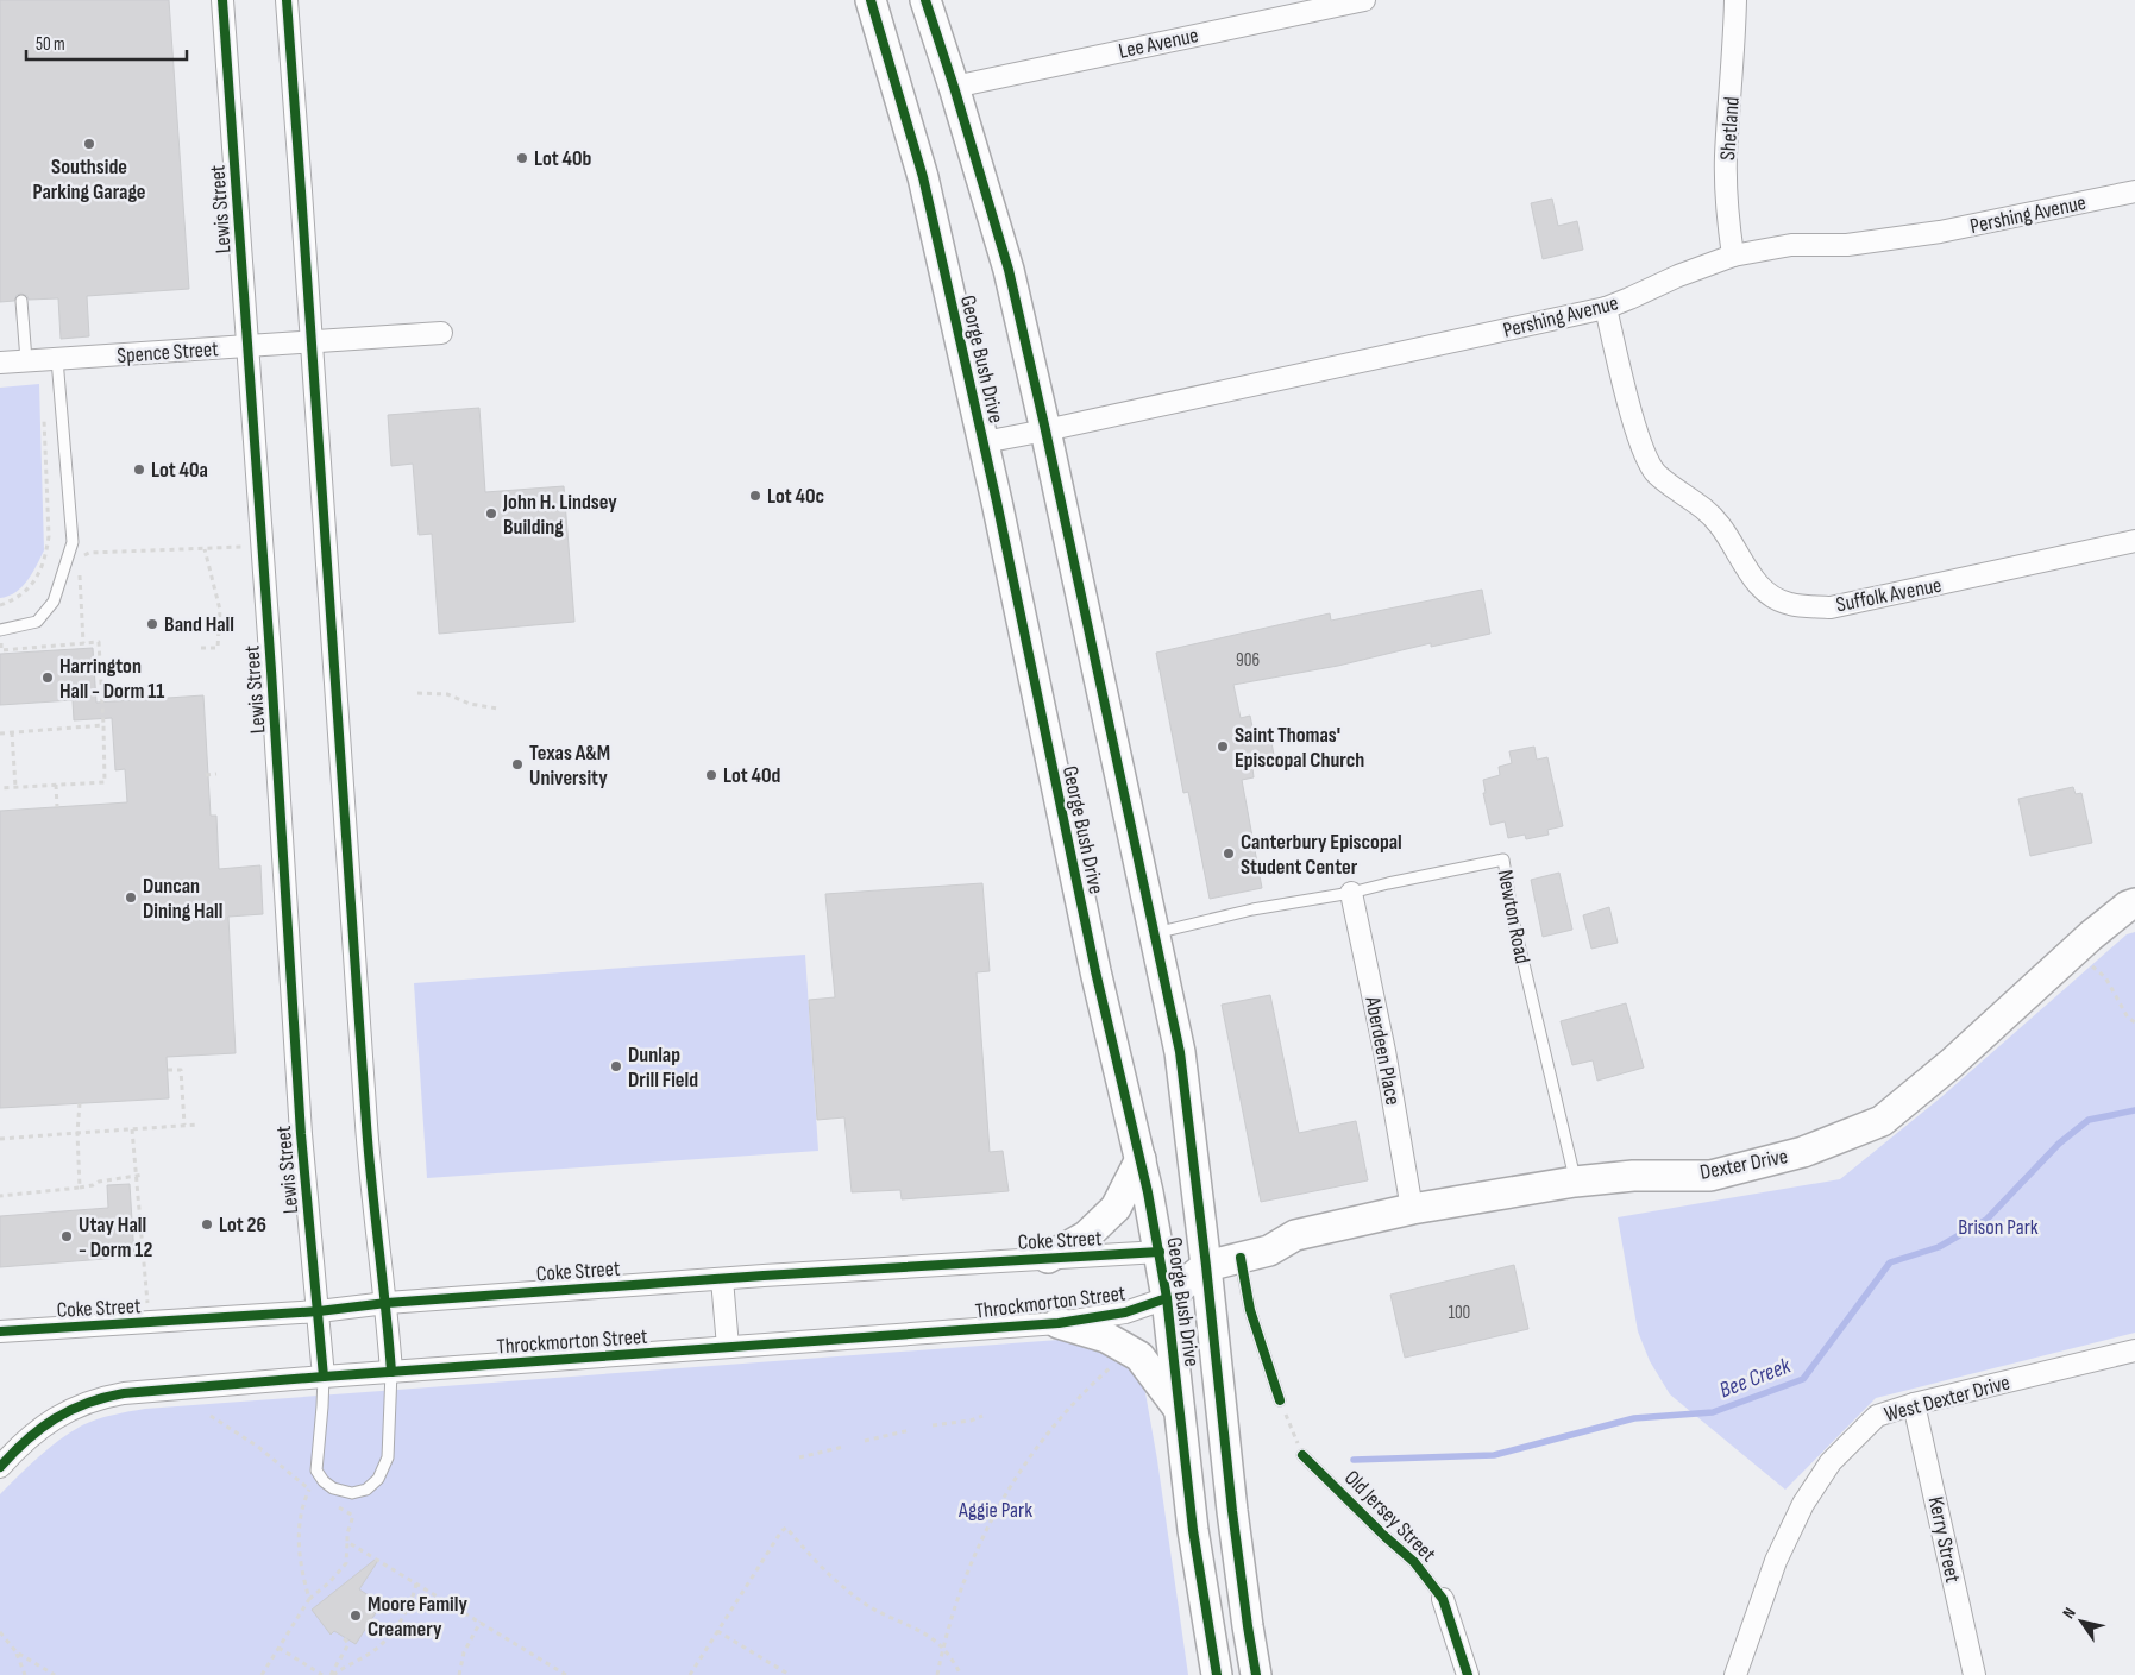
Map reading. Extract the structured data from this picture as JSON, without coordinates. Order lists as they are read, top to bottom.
{
  "streets": {
    "main road": ["George Bush Drive", "Dexter Drive"],
    "street": [
      "Lee Avenue",
      "Shetland",
      "Lewis Street",
      "Pershing Avenue",
      "Spence Street",
      "Suffolk Avenue",
      "Aberdeen Place",
      "Coke Street",
      "Throckmorton Street",
      "West Dexter Drive",
      "Old Jersey Street",
      "Kerry Street"
    ],
    "lane": ["Newton Road"]
  },
  "crossings": [
    ["Lee Avenue", "George Bush Drive"],
    ["Shetland", "Pershing Avenue"],
    ["Lewis Street", "Spence Street"],
    ["Lewis Street", "Coke Street"],
    ["Lewis Street", "Throckmorton Street"],
    ["Pershing Avenue", "George Bush Drive"],
    ["Pershing Avenue", "Suffolk Avenue"],
    ["George Bush Drive", "Newton Road"],
    ["George Bush Drive", "Dexter Drive"],
    ["George Bush Drive", "Coke Street"],
    ["George Bush Drive", "Throckmorton Street"],
    ["Newton Road", "Aberdeen Place"],
    ["Newton Road", "Dexter Drive"],
    ["Aberdeen Place", "Dexter Drive"],
    ["West Dexter Drive", "Kerry Street"]
  ],
  "water": ["Bee Creek"],
  "parks": ["Brison Park", "Aggie Park"],
  "places": [
    "Southside Parking Garage",
    "Lot 40b",
    "Lot 40a",
    "Lot 40c",
    "John H. Lindsey Building",
    "Band Hall",
    "Harrington Hall - Dorm 11",
    "Saint Thomas' Episcopal Church",
    "Texas A&M University",
    "Lot 40d",
    "Canterbury Episcopal Student Center",
    "Duncan Dining Hall",
    "Dunlap Drill Field",
    "Lot 26",
    "Utay Hall - Dorm 12",
    "Moore Family Creamery"
  ],
  "house_numbers": ["906", "100"],
  "scale_bar": "50 m",
  "north": "top left"
}
